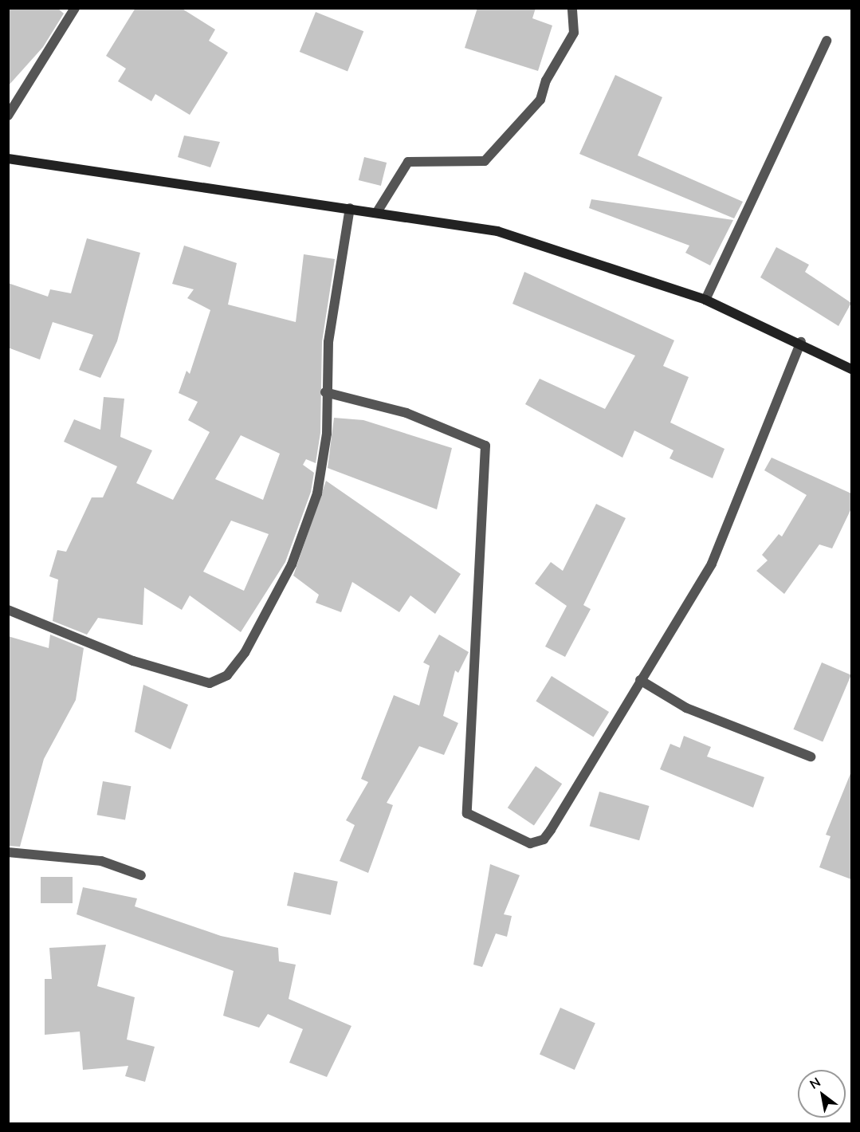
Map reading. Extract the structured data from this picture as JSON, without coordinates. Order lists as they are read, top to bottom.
{
  "north": "top left"
}
